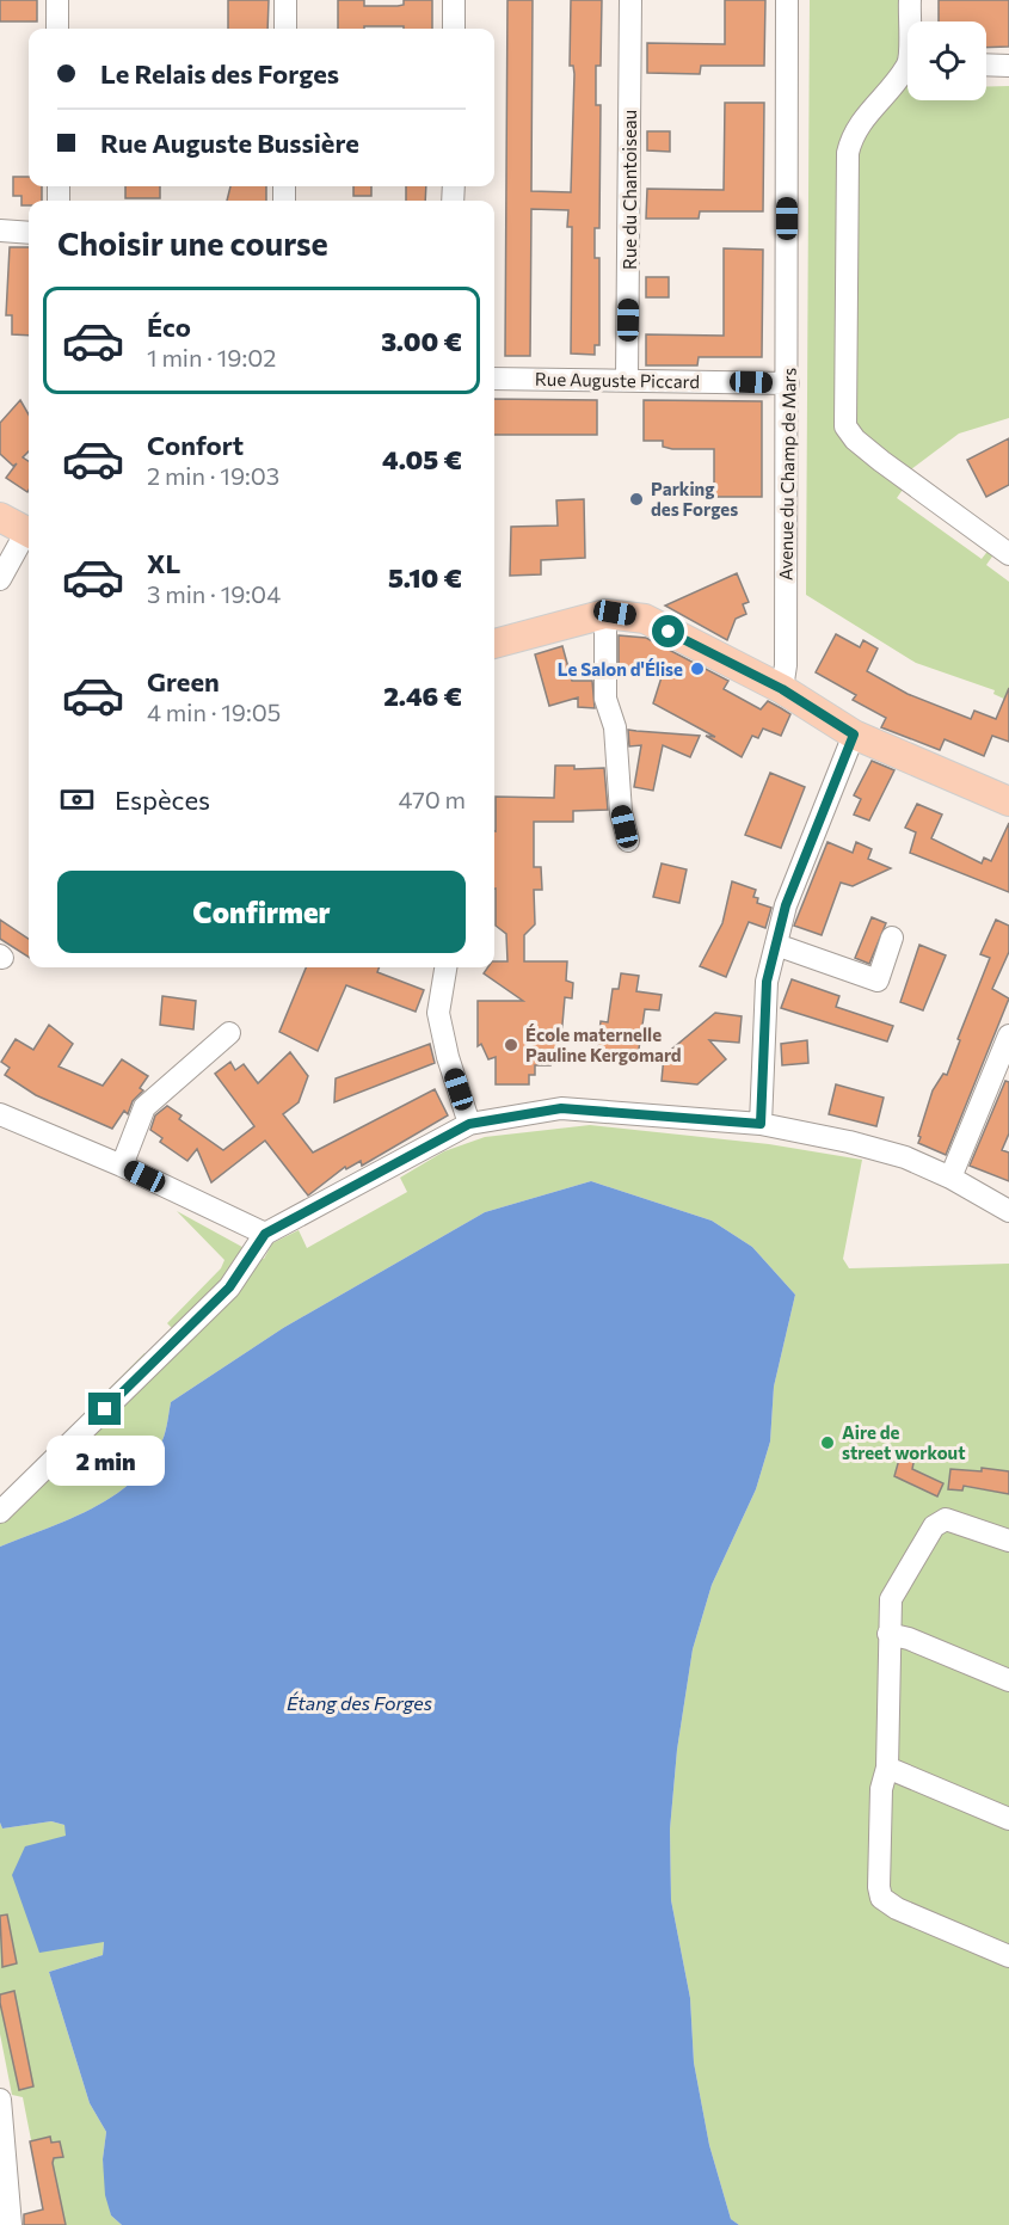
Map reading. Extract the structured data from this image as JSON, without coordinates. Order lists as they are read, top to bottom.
{
  "streets": {
    "street": ["Rue du Chantoiseau", "Rue Auguste Piccard", "Avenue du Champ de Mars"]
  },
  "crossings": [
    ["Rue du Chantoiseau", "Rue Auguste Piccard"],
    ["Rue Auguste Piccard", "Avenue du Champ de Mars"]
  ],
  "water": ["Étang des Forges"],
  "places": [
    "Parking des Forges",
    "Le Salon d'Élise",
    "École maternelle Pauline Kergomard",
    "Aire de street workout"
  ],
  "page": {
    "banner": ["Le Relais des Forges", "Rue Auguste Bussière"],
    "heading": "Choisir une course",
    "list": [
      {
        "name": "Éco",
        "note": "1 min · 19:02",
        "value": "3.00 €"
      },
      {
        "name": "Confort",
        "note": "2 min · 19:03",
        "value": "4.05 €"
      },
      {
        "name": "XL",
        "note": "3 min · 19:04",
        "value": "5.10 €"
      },
      {
        "name": "Green",
        "note": "4 min · 19:05",
        "value": "2.46 €"
      }
    ],
    "pay": ["Espèces", "470 m"],
    "buttons": "Confirmer",
    "bubble": "2 min"
  }
}
